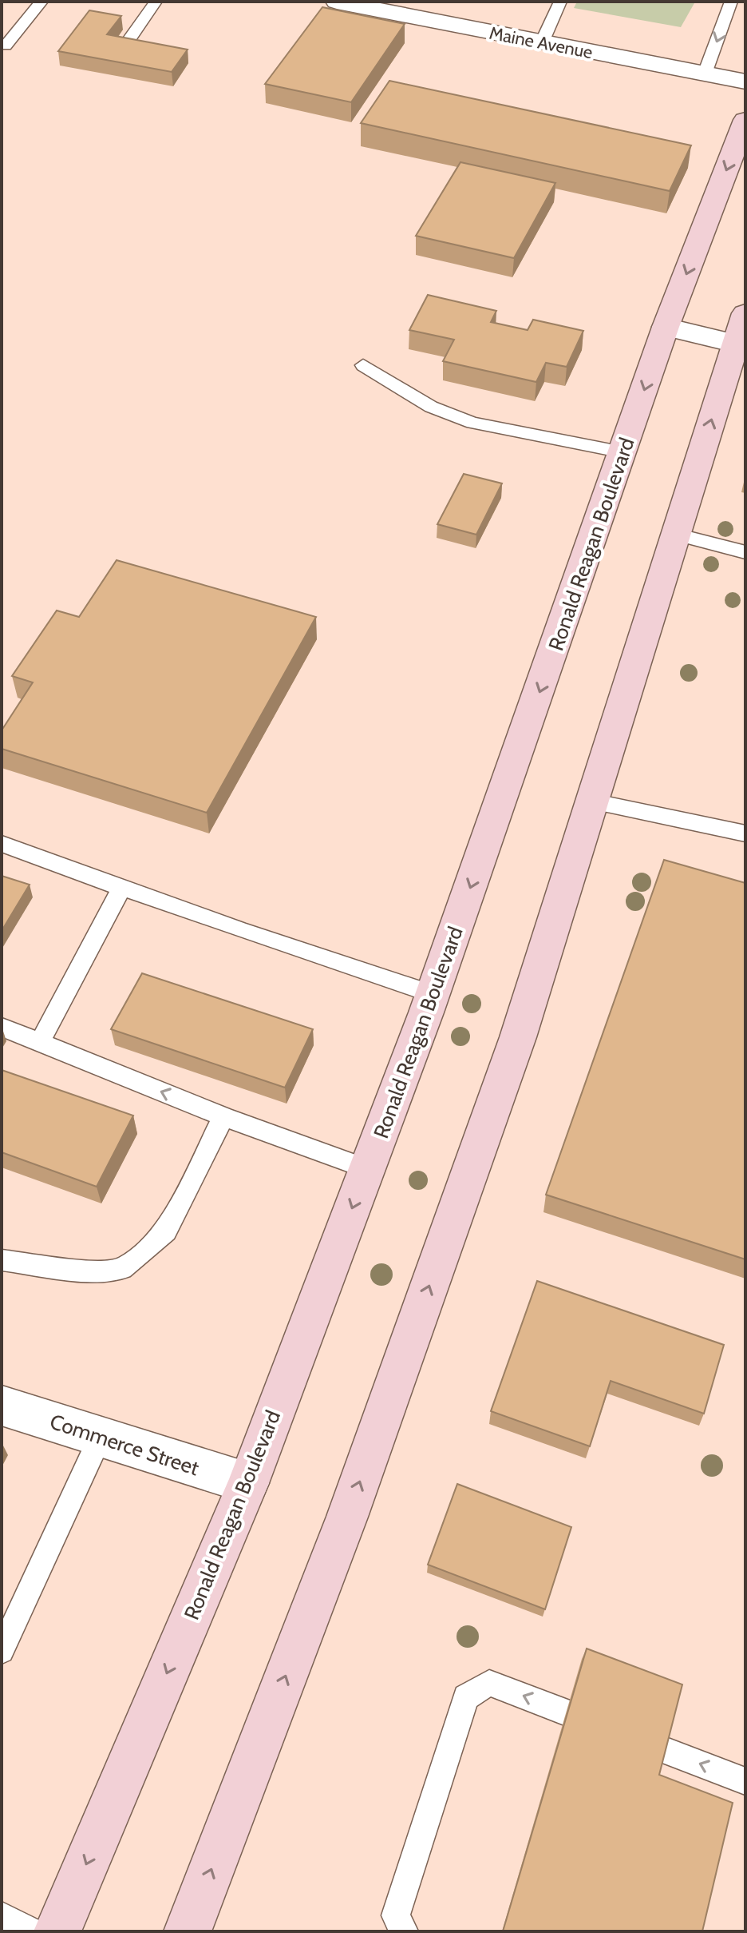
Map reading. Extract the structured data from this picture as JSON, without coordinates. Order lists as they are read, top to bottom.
{
  "streets": {
    "main road": ["Ronald Reagan Boulevard"],
    "street": ["Maine Avenue", "Commerce Street"]
  },
  "crossings": [
    ["Ronald Reagan Boulevard", "Commerce Street"]
  ]
}
